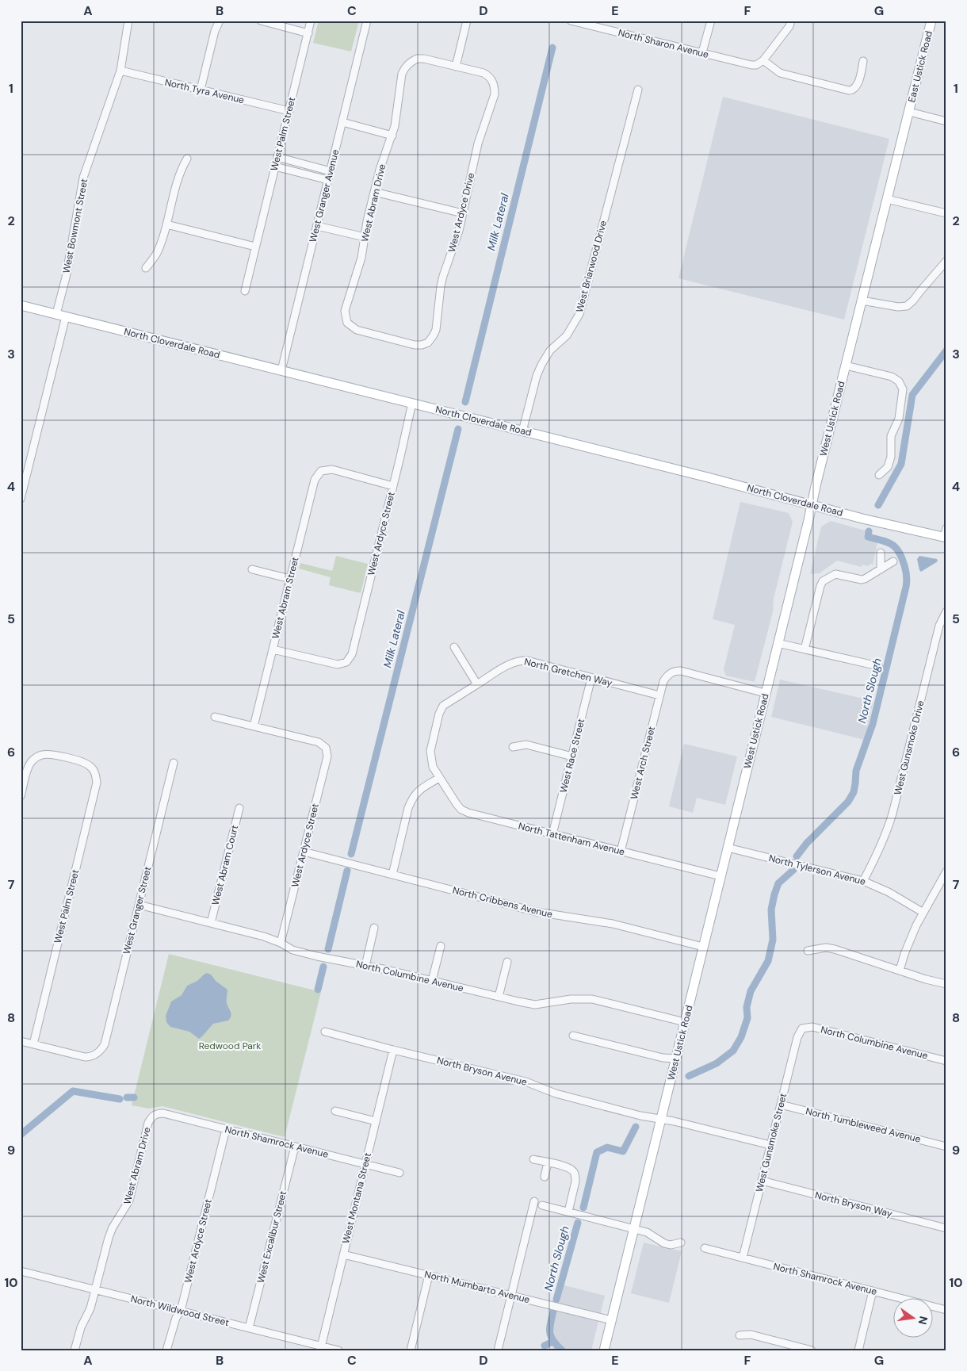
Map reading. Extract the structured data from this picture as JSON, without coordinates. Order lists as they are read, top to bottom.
{
  "streets": {
    "main road": ["East Ustick Road", "North Cloverdale Road", "West Ustick Road"],
    "street": [
      "North Sharon Avenue",
      "North Tyra Avenue",
      "West Palm Street",
      "West Granger Avenue",
      "West Abram Drive",
      "West Ardyce Drive",
      "West Bowmont Street",
      "West Briarwood Drive",
      "West Ardyce Street",
      "West Abram Street",
      "North Gretchen Way",
      "West Gunsmoke Drive",
      "West Race Street",
      "West Arch Street",
      "North Tattenham Avenue",
      "West Abram Court",
      "North Tylerson Avenue",
      "North Cribbens Avenue",
      "West Granger Street",
      "North Columbine Avenue",
      "North Bryson Avenue",
      "North Tumbleweed Avenue",
      "North Shamrock Avenue",
      "West Gunsmoke Street",
      "West Montana Street",
      "North Bryson Way",
      "West Excalibur Street",
      "North Mumbarto Avenue",
      "North Wildwood Street"
    ]
  },
  "crossings": [
    ["East Ustick Road", "West Ustick Road"],
    ["North Tyra Avenue", "West Palm Street"],
    ["North Tyra Avenue", "West Bowmont Street"],
    ["West Palm Street", "West Granger Street"],
    ["West Granger Avenue", "North Cloverdale Road"],
    ["West Abram Drive", "West Ardyce Drive"],
    ["West Abram Drive", "North Shamrock Avenue"],
    ["West Abram Drive", "North Wildwood Street"],
    ["West Bowmont Street", "North Cloverdale Road"],
    ["West Briarwood Drive", "North Cloverdale Road"],
    ["North Cloverdale Road", "West Ustick Road"],
    ["North Cloverdale Road", "West Ardyce Street"],
    ["West Ustick Road", "West Arch Street"],
    ["West Ustick Road", "North Tattenham Avenue"],
    ["West Ustick Road", "North Tylerson Avenue"],
    ["West Ustick Road", "North Cribbens Avenue"],
    ["West Ustick Road", "North Columbine Avenue"],
    ["West Ustick Road", "North Bryson Avenue"],
    ["West Ustick Road", "North Mumbarto Avenue"],
    ["West Ardyce Street", "West Abram Street"],
    ["West Ardyce Street", "North Cribbens Avenue"],
    ["West Ardyce Street", "North Columbine Avenue"],
    ["West Ardyce Street", "North Shamrock Avenue"],
    ["West Ardyce Street", "North Wildwood Street"],
    ["North Gretchen Way", "West Race Street"],
    ["North Gretchen Way", "West Arch Street"],
    ["North Gretchen Way", "North Tattenham Avenue"],
    ["West Gunsmoke Drive", "North Tylerson Avenue"],
    ["West Race Street", "North Tattenham Avenue"],
    ["West Arch Street", "North Tattenham Avenue"],
    ["West Abram Court", "North Columbine Avenue"],
    ["West Granger Street", "North Columbine Avenue"],
    ["North Columbine Avenue", "West Gunsmoke Street"],
    ["North Bryson Avenue", "West Montana Street"],
    ["North Tumbleweed Avenue", "West Gunsmoke Street"],
    ["North Shamrock Avenue", "West Gunsmoke Street"],
    ["North Shamrock Avenue", "West Montana Street"],
    ["North Shamrock Avenue", "West Excalibur Street"],
    ["West Gunsmoke Street", "North Bryson Way"],
    ["West Montana Street", "North Mumbarto Avenue"],
    ["West Montana Street", "North Wildwood Street"],
    ["West Excalibur Street", "North Wildwood Street"]
  ],
  "water": ["Milk Lateral", "North Slough"],
  "parks": ["Redwood Park"],
  "north": "right",
  "grid": {
    "columns": [
      "A",
      "B",
      "C",
      "D",
      "E",
      "F",
      "G"
    ],
    "rows": [
      "1",
      "2",
      "3",
      "4",
      "5",
      "6",
      "7",
      "8",
      "9",
      "10"
    ]
  }
}
